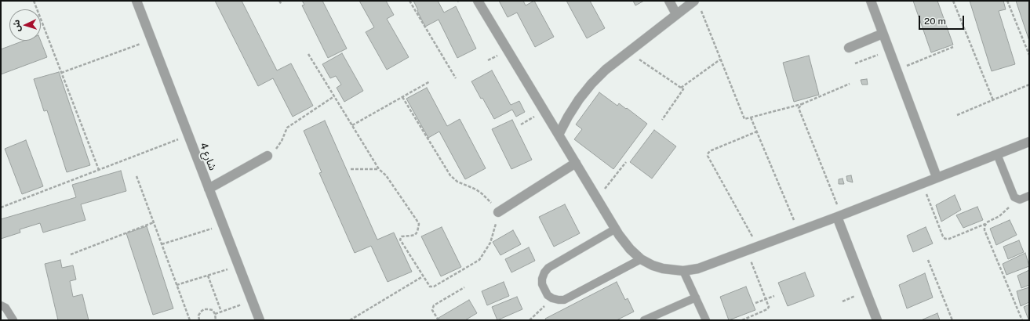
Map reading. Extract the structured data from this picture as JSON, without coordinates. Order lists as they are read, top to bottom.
{
  "streets": {
    "street": ["شارع 4"]
  },
  "scale_bar": "20 m",
  "north": "left"
}
